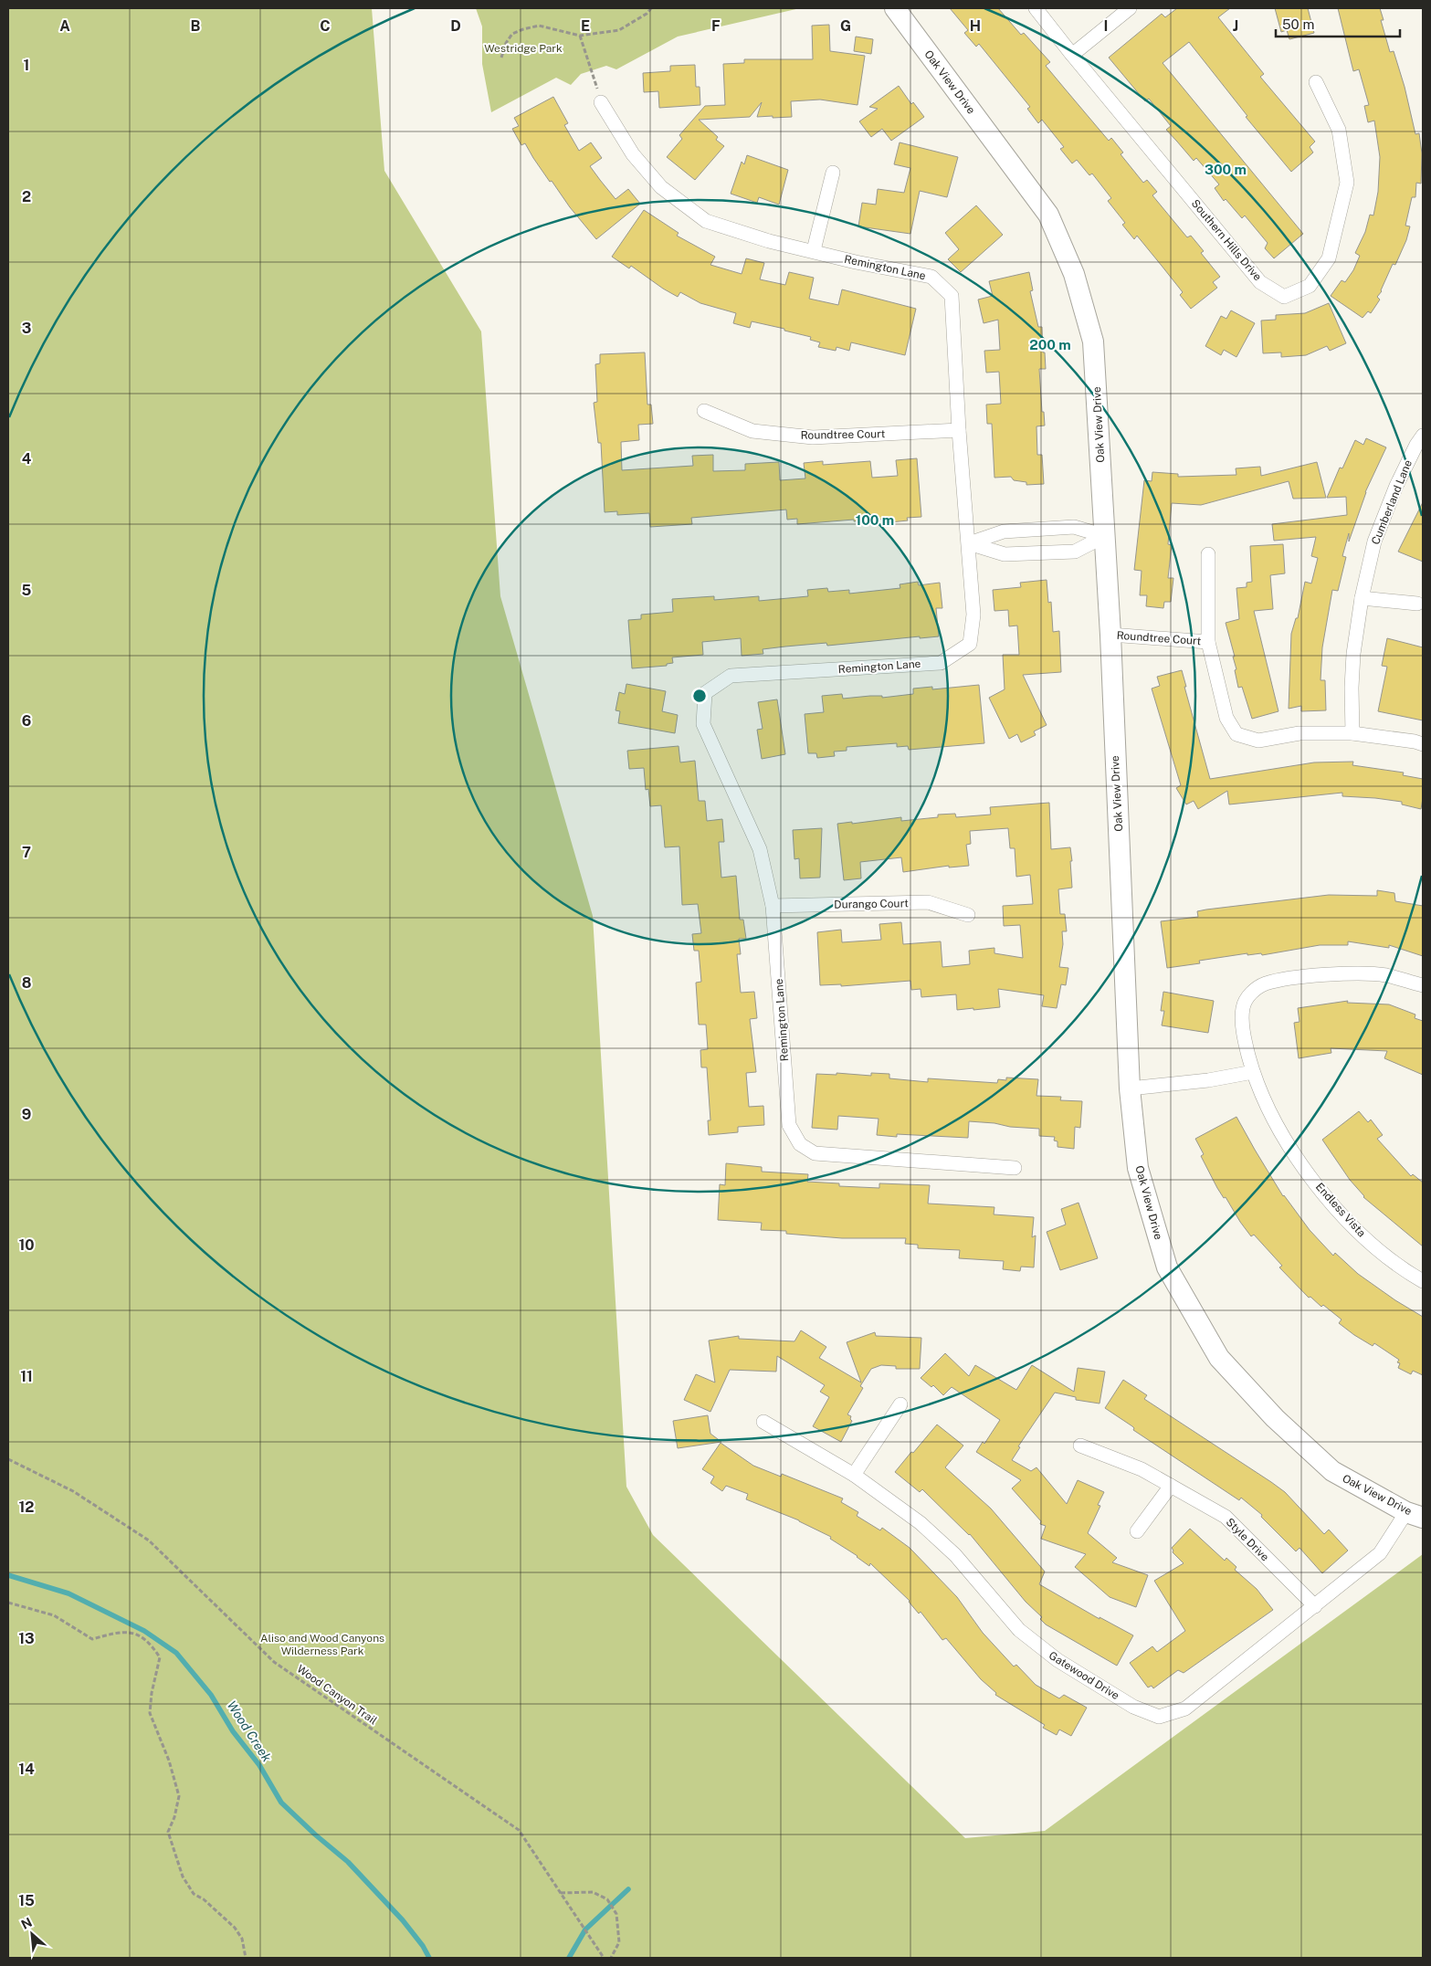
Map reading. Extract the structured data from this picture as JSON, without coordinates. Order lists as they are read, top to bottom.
{
  "streets": {
    "street": [
      "Oak View Drive",
      "Southern Hills Drive",
      "Remington Lane",
      "Roundtree Court",
      "Cumberland Lane",
      "Durango Court",
      "Endless Vista",
      "Style Drive",
      "Gatewood Drive"
    ],
    "path": ["Wood Canyon Trail"]
  },
  "crossings": [
    ["Oak View Drive", "Roundtree Court"],
    ["Oak View Drive", "Gatewood Drive"],
    ["Remington Lane", "Roundtree Court"],
    ["Remington Lane", "Durango Court"],
    ["Style Drive", "Gatewood Drive"]
  ],
  "water": ["Wood Creek"],
  "parks": ["Westridge Park", "Aliso and Wood Canyons Wilderness Park"],
  "scale_bar": "50 m",
  "north": "top left",
  "grid": {
    "columns": [
      "A",
      "B",
      "C",
      "D",
      "E",
      "F",
      "G",
      "H",
      "I",
      "J"
    ],
    "rows": [
      "1",
      "2",
      "3",
      "4",
      "5",
      "6",
      "7",
      "8",
      "9",
      "10",
      "11",
      "12",
      "13",
      "14",
      "15"
    ]
  },
  "rings": ["300 m", "200 m", "100 m"]
}
